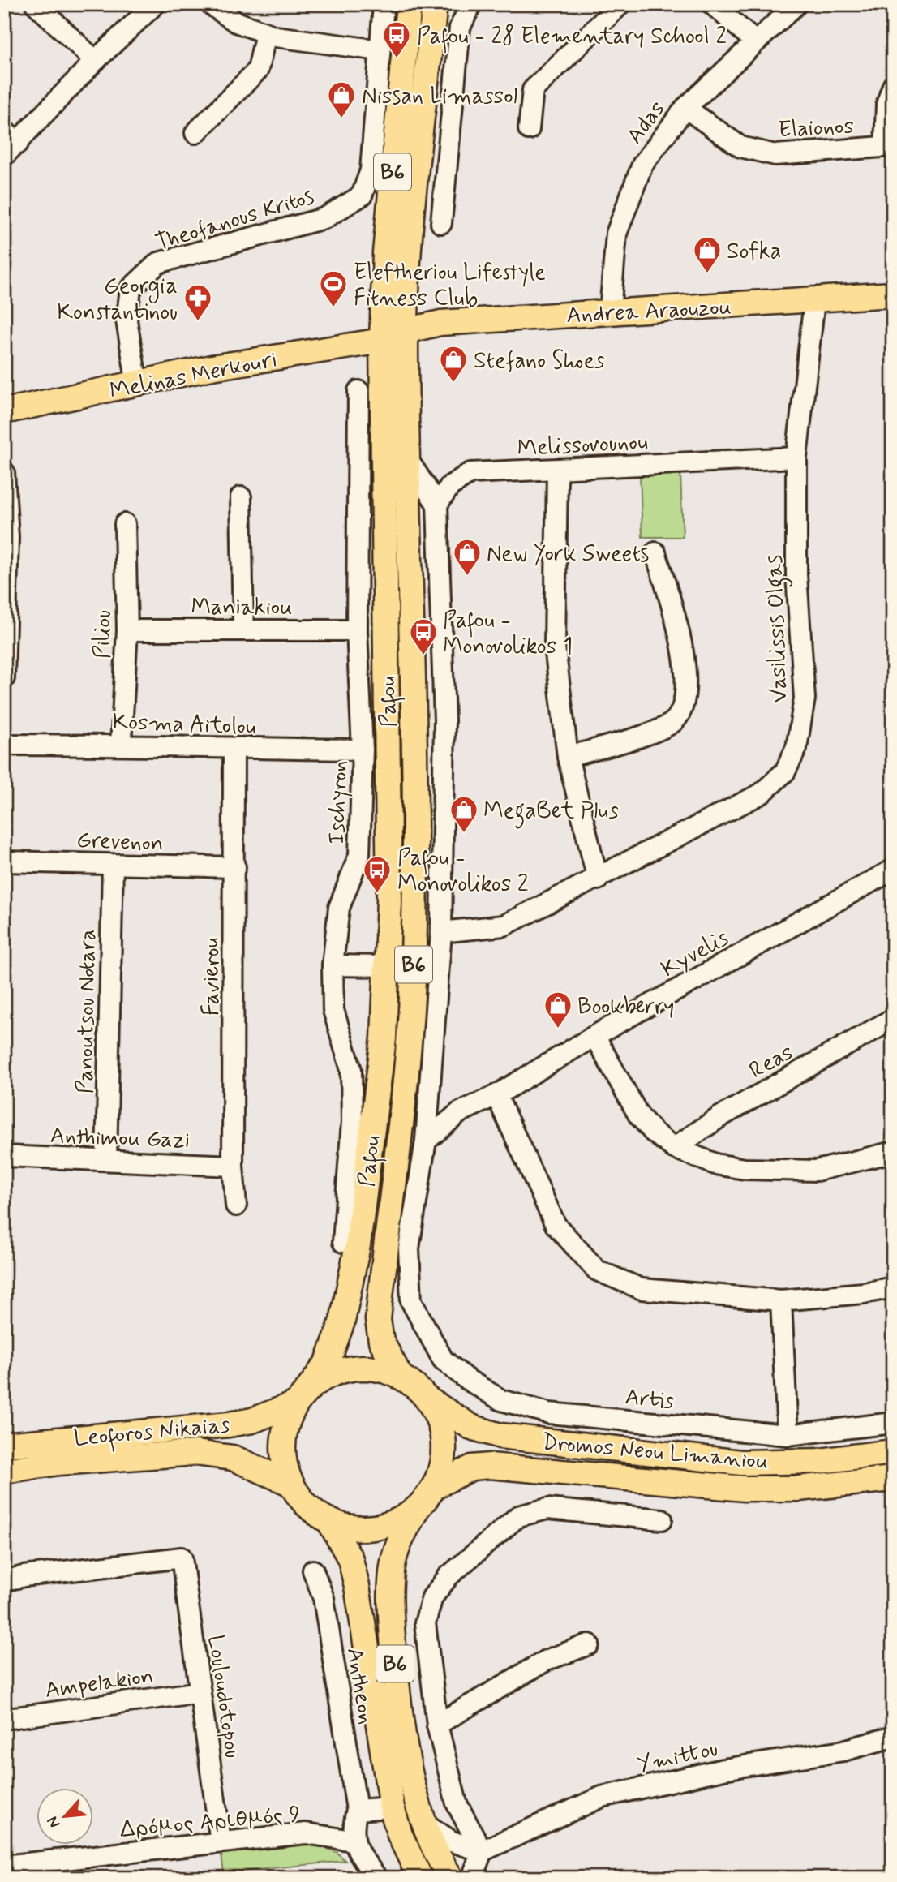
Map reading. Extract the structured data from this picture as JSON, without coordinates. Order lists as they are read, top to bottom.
{
  "streets": {
    "main road": [
      "B6",
      "Andrea Araouzou",
      "Melinas Merkouri",
      "Pafou",
      "Leoforos Nikaias",
      "Dromos Neou Limaniou"
    ],
    "street": [
      "Adas",
      "Elaionos",
      "Theofanous Kritos",
      "Melissovounou",
      "Maniakiou",
      "Vasilissis Olgas",
      "Piliou",
      "Kosma Aitolou",
      "Ischyron",
      "Grevenon",
      "Kyvelis",
      "Favierou",
      "Panoutsou Notara",
      "Reas",
      "Anthimou Gazi",
      "Artis",
      "Ampelakion",
      "Antheon",
      "Louloudotopou",
      "Ymittou",
      "Δρόμος Αριθμός 9"
    ]
  },
  "crossings": [
    ["Adas", "Elaionos"],
    ["Adas", "Andrea Araouzou"],
    ["B6", "Pafou"],
    ["B6", "Leoforos Nikaias"],
    ["B6", "Dromos Neou Limaniou"],
    ["Theofanous Kritos", "Melinas Merkouri"],
    ["Andrea Araouzou", "Melinas Merkouri"],
    ["Andrea Araouzou", "Vasilissis Olgas"],
    ["Andrea Araouzou", "Pafou"],
    ["Melinas Merkouri", "Pafou"],
    ["Melissovounou", "Vasilissis Olgas"],
    ["Melissovounou", "Artis"],
    ["Maniakiou", "Piliou"],
    ["Maniakiou", "Ischyron"],
    ["Vasilissis Olgas", "Artis"],
    ["Piliou", "Kosma Aitolou"],
    ["Pafou", "Leoforos Nikaias"],
    ["Pafou", "Dromos Neou Limaniou"],
    ["Kosma Aitolou", "Ischyron"],
    ["Kosma Aitolou", "Favierou"],
    ["Grevenon", "Favierou"],
    ["Grevenon", "Panoutsou Notara"],
    ["Kyvelis", "Artis"],
    ["Favierou", "Anthimou Gazi"],
    ["Panoutsou Notara", "Anthimou Gazi"],
    ["Leoforos Nikaias", "Dromos Neou Limaniou"],
    ["Ampelakion", "Louloudotopou"],
    ["Antheon", "Δρόμος Αριθμός 9"],
    ["Louloudotopou", "Δρόμος Αριθμός 9"]
  ],
  "places": {
    "bus stop": ["Pafou - 28 Elementary School 2", "Pafou - Monovolikos 1", "Pafou - Monovolikos 2"],
    "shop": [
      "Nissan Limassol",
      "Sofka",
      "Stefano Shoes",
      "New York Sweets",
      "MegaBet Plus",
      "Bookberry"
    ],
    "sports": ["Eleftheriou Lifestyle Fitness Club"],
    "pharmacy": ["Georgia Konstantinou"]
  },
  "north": "bottom left"
}
